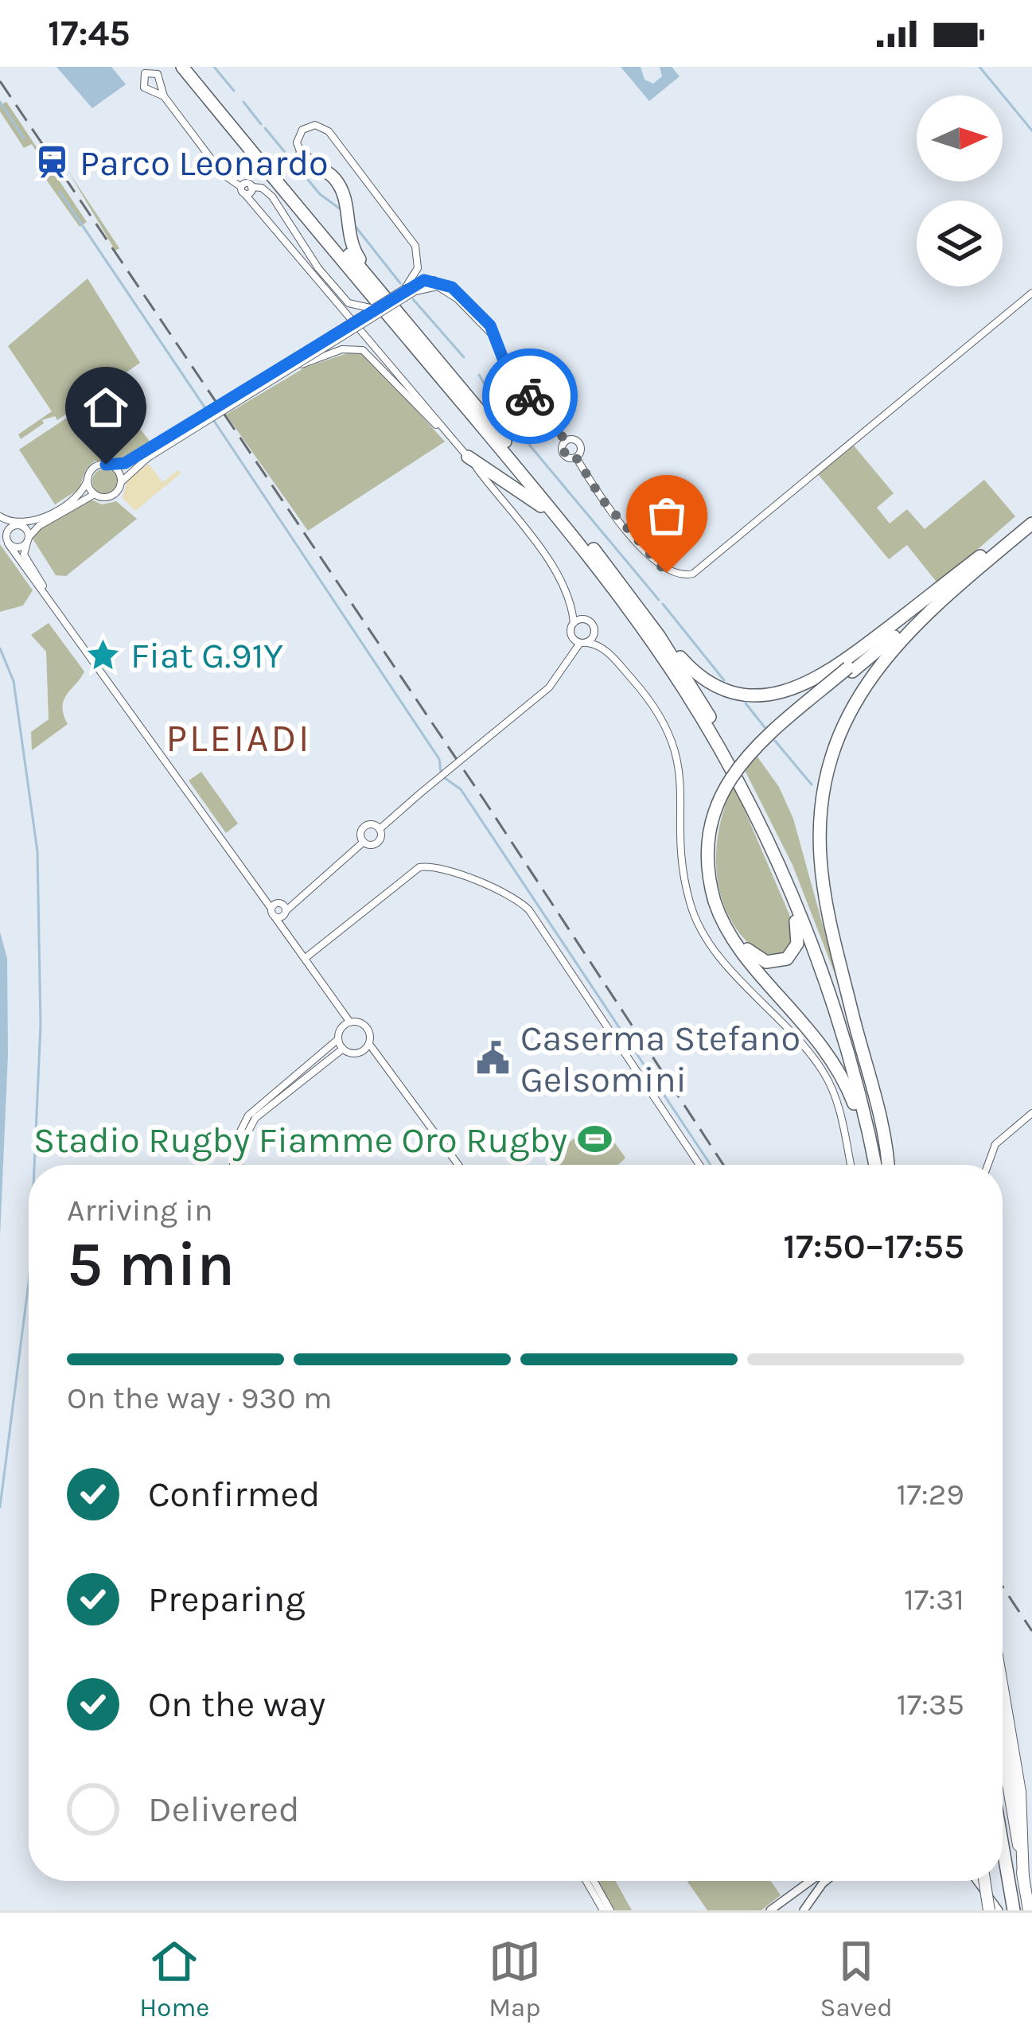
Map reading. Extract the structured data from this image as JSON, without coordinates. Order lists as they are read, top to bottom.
{
  "districts": ["PLEIADI"],
  "places": {
    "station": ["Parco Leonardo"],
    "place": ["Fiat G.91Y"],
    "public building": ["Caserma Stefano Gelsomini"],
    "sports": ["Stadio Rugby Fiamme Oro Rugby"]
  },
  "north": "right",
  "page": {
    "status": "17:45",
    "heading": ["5 min", "Arriving in", "17:50–17:55"],
    "bar": "On the way · 930 m",
    "list": [
      ["Confirmed", "17:29"],
      ["Preparing", "17:31"],
      ["On the way", "17:35"],
      "Delivered"
    ],
    "tabs": ["Home", "Map", "Saved"]
  }
}
